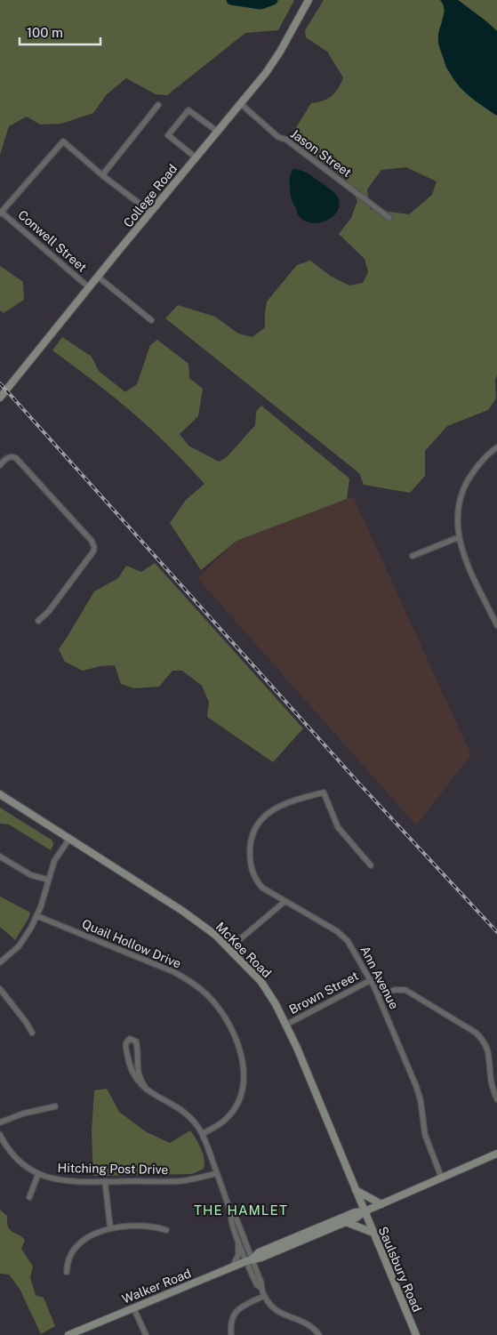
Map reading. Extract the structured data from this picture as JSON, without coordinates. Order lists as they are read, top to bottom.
{
  "streets": {
    "street": [
      "Jason Street",
      "College Road",
      "Conwell Street",
      "Quail Hollow Drive",
      "McKee Road",
      "Ann Avenue",
      "Brown Street",
      "Hitching Post Drive",
      "Saulsbury Road",
      "Walker Road"
    ]
  },
  "crossings": [
    ["Jason Street", "College Road"],
    ["College Road", "Conwell Street"],
    ["McKee Road", "Brown Street"],
    ["McKee Road", "Saulsbury Road"],
    ["McKee Road", "Walker Road"],
    ["Ann Avenue", "Brown Street"],
    ["Ann Avenue", "Walker Road"],
    ["Saulsbury Road", "Walker Road"]
  ],
  "districts": ["THE HAMLET"],
  "scale_bar": "100 m"
}
